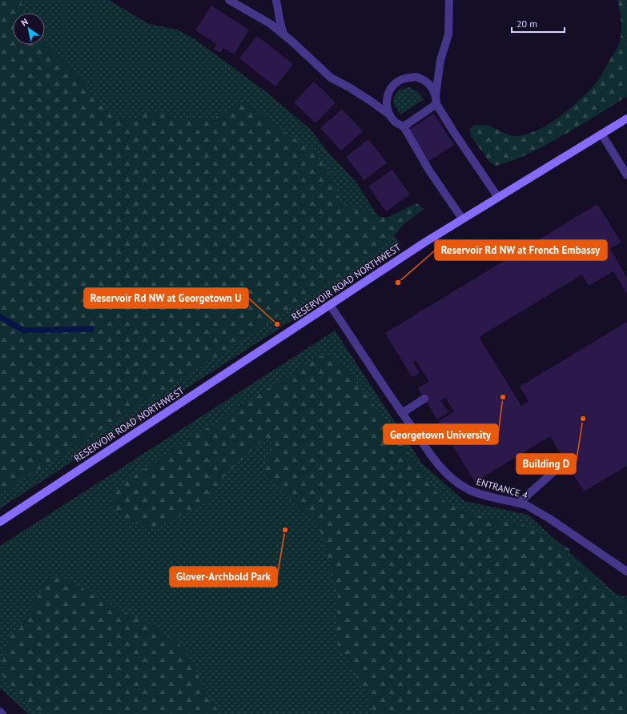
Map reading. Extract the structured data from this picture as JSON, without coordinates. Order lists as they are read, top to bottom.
{
  "streets": {
    "main road": ["RESERVOIR ROAD NORTHWEST"],
    "street": ["ENTRANCE 4"]
  },
  "crossings": [
    ["RESERVOIR ROAD NORTHWEST", "ENTRANCE 4"]
  ],
  "places": [
    "Reservoir Rd NW at French Embassy",
    "Reservoir Rd NW at Georgetown U",
    "Georgetown University",
    "Building D",
    "Glover-Archbold Park"
  ],
  "scale_bar": "20 m",
  "north": "top left"
}
